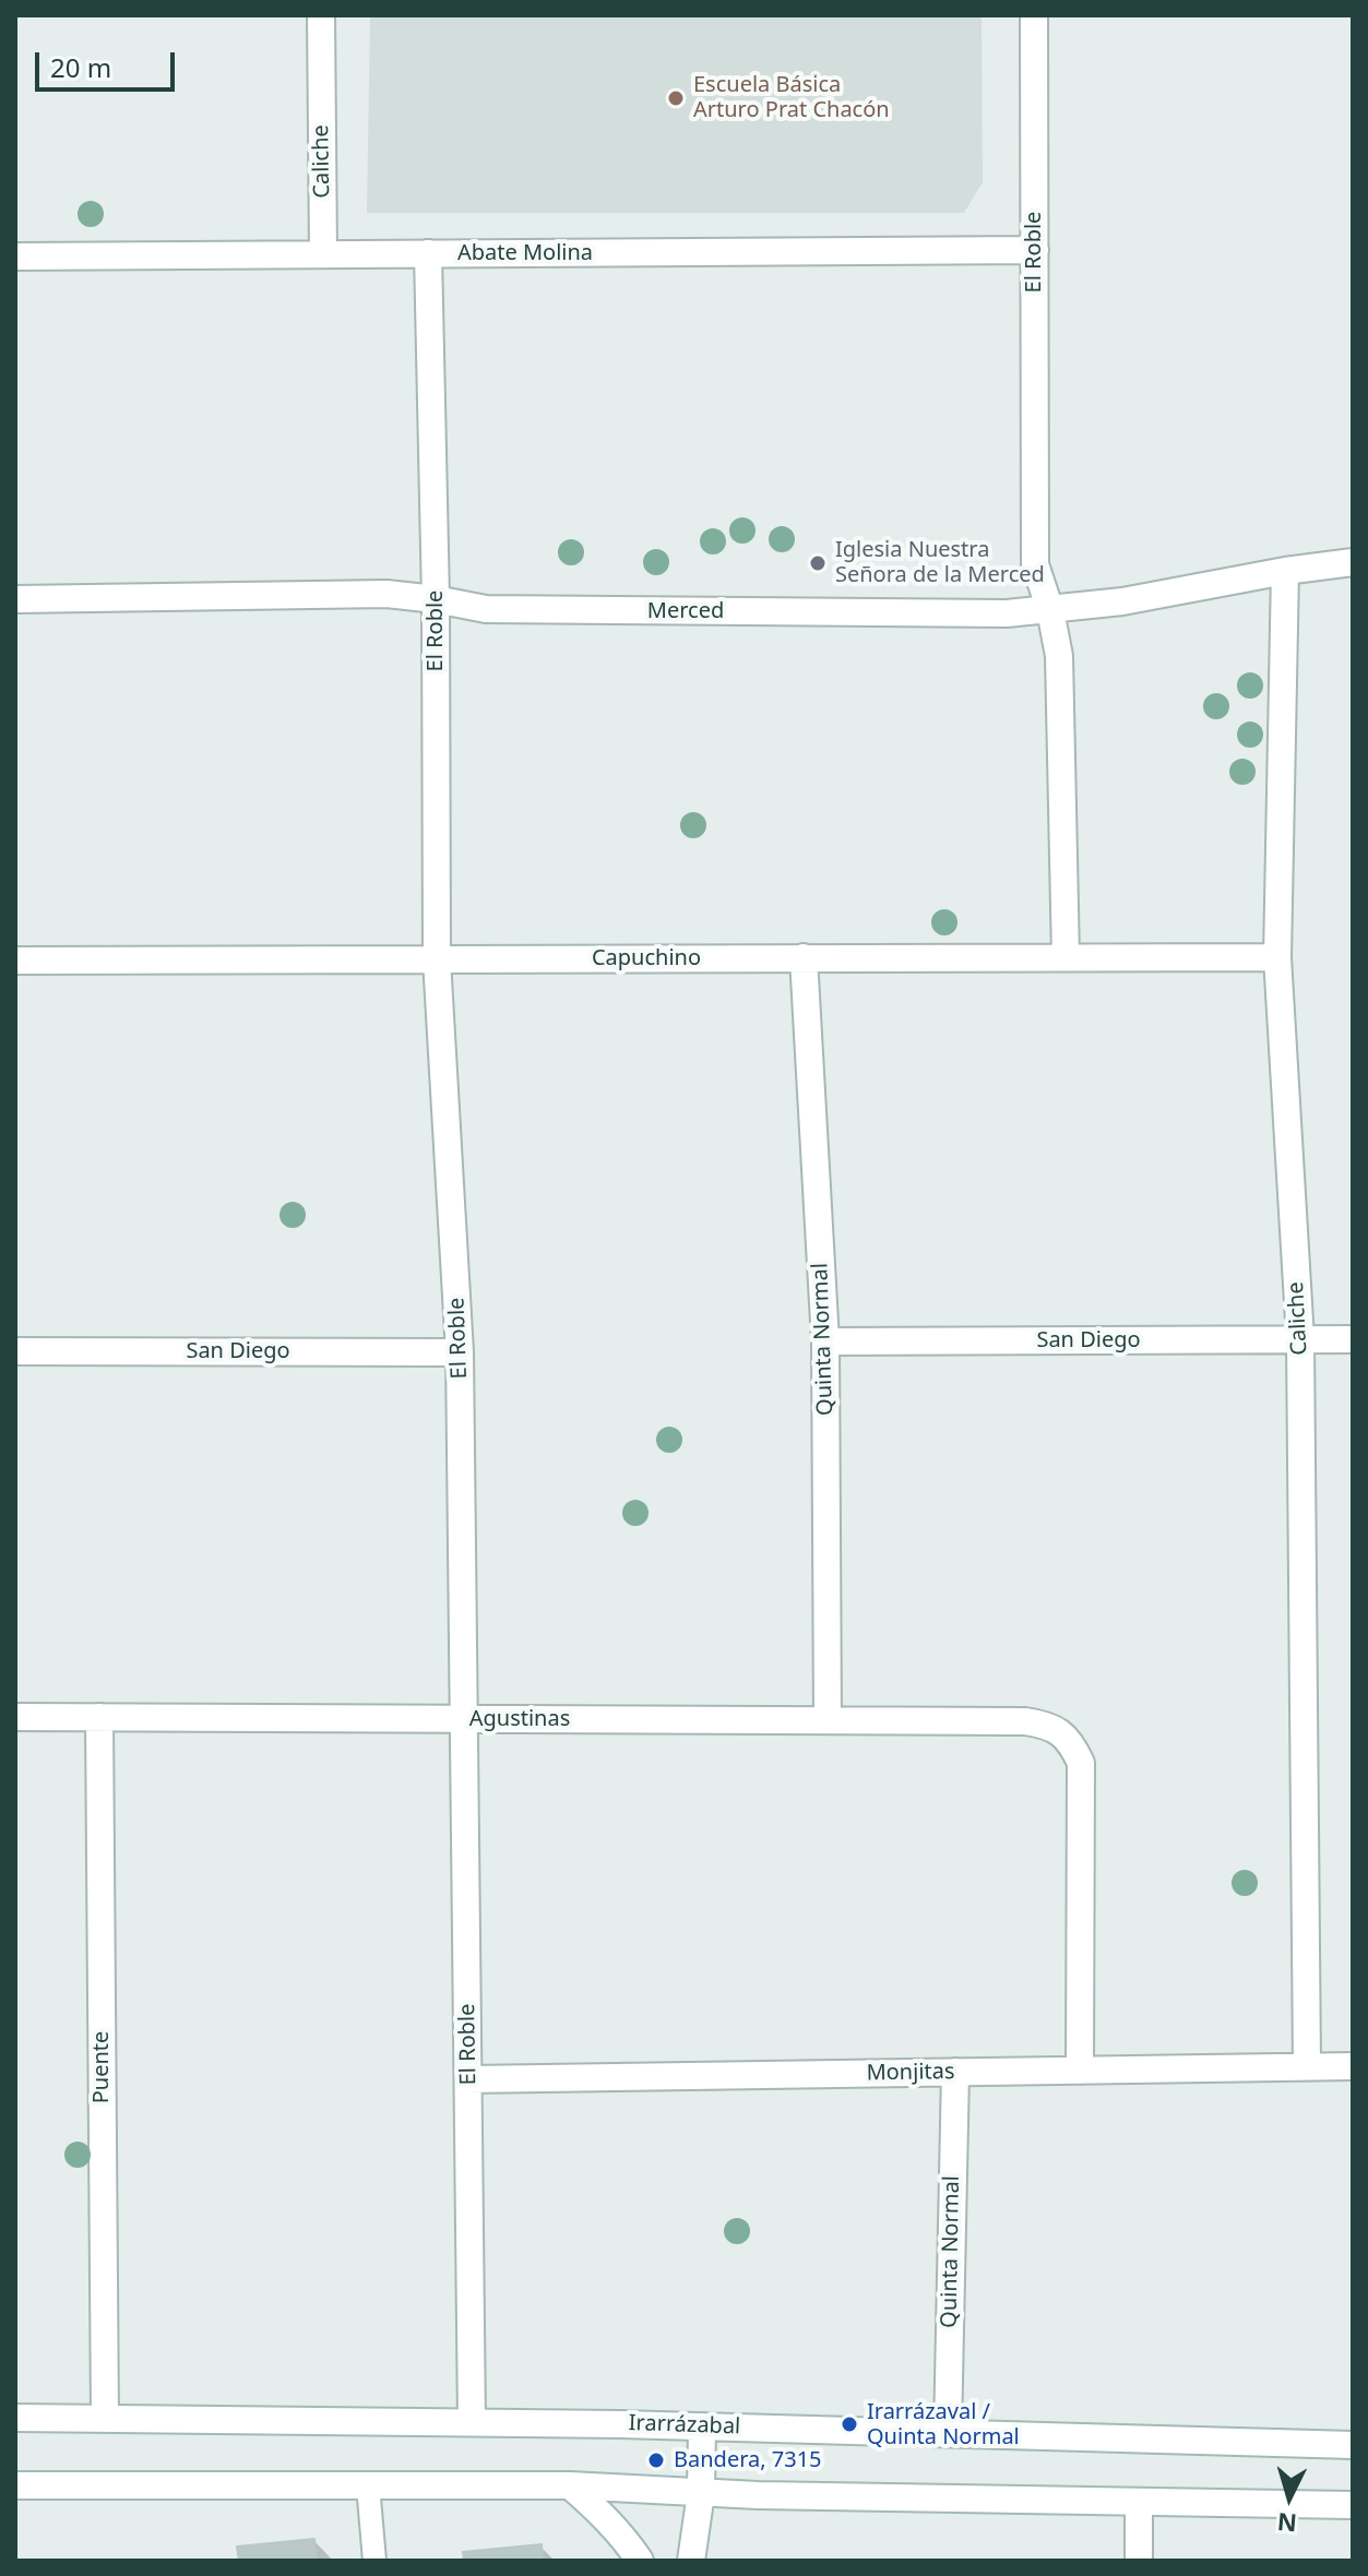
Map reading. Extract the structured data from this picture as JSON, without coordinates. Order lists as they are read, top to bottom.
{
  "streets": {
    "street": [
      "Caliche",
      "El Roble",
      "Abate Molina",
      "Merced",
      "Capuchino",
      "Quinta Normal",
      "San Diego",
      "Agustinas",
      "Puente",
      "Monjitas",
      "Irarrázabal"
    ]
  },
  "crossings": [
    ["Caliche", "Abate Molina"],
    ["Caliche", "Merced"],
    ["Caliche", "Capuchino"],
    ["Caliche", "San Diego"],
    ["Caliche", "Monjitas"],
    ["El Roble", "Abate Molina"],
    ["El Roble", "Merced"],
    ["El Roble", "Capuchino"],
    ["El Roble", "San Diego"],
    ["El Roble", "Agustinas"],
    ["El Roble", "Monjitas"],
    ["El Roble", "Irarrázabal"],
    ["Capuchino", "Quinta Normal"],
    ["Quinta Normal", "San Diego"],
    ["Quinta Normal", "Agustinas"],
    ["Quinta Normal", "Monjitas"],
    ["Quinta Normal", "Irarrázabal"],
    ["Agustinas", "Puente"],
    ["Agustinas", "Monjitas"],
    ["Puente", "Irarrázabal"]
  ],
  "places": [
    "Escuela Básica Arturo Prat Chacón",
    "Iglesia Nuestra Señora de la Merced",
    "Irarrázaval / Quinta Normal",
    "Bandera, 7315"
  ],
  "scale_bar": "20 m",
  "north": "bottom"
}
